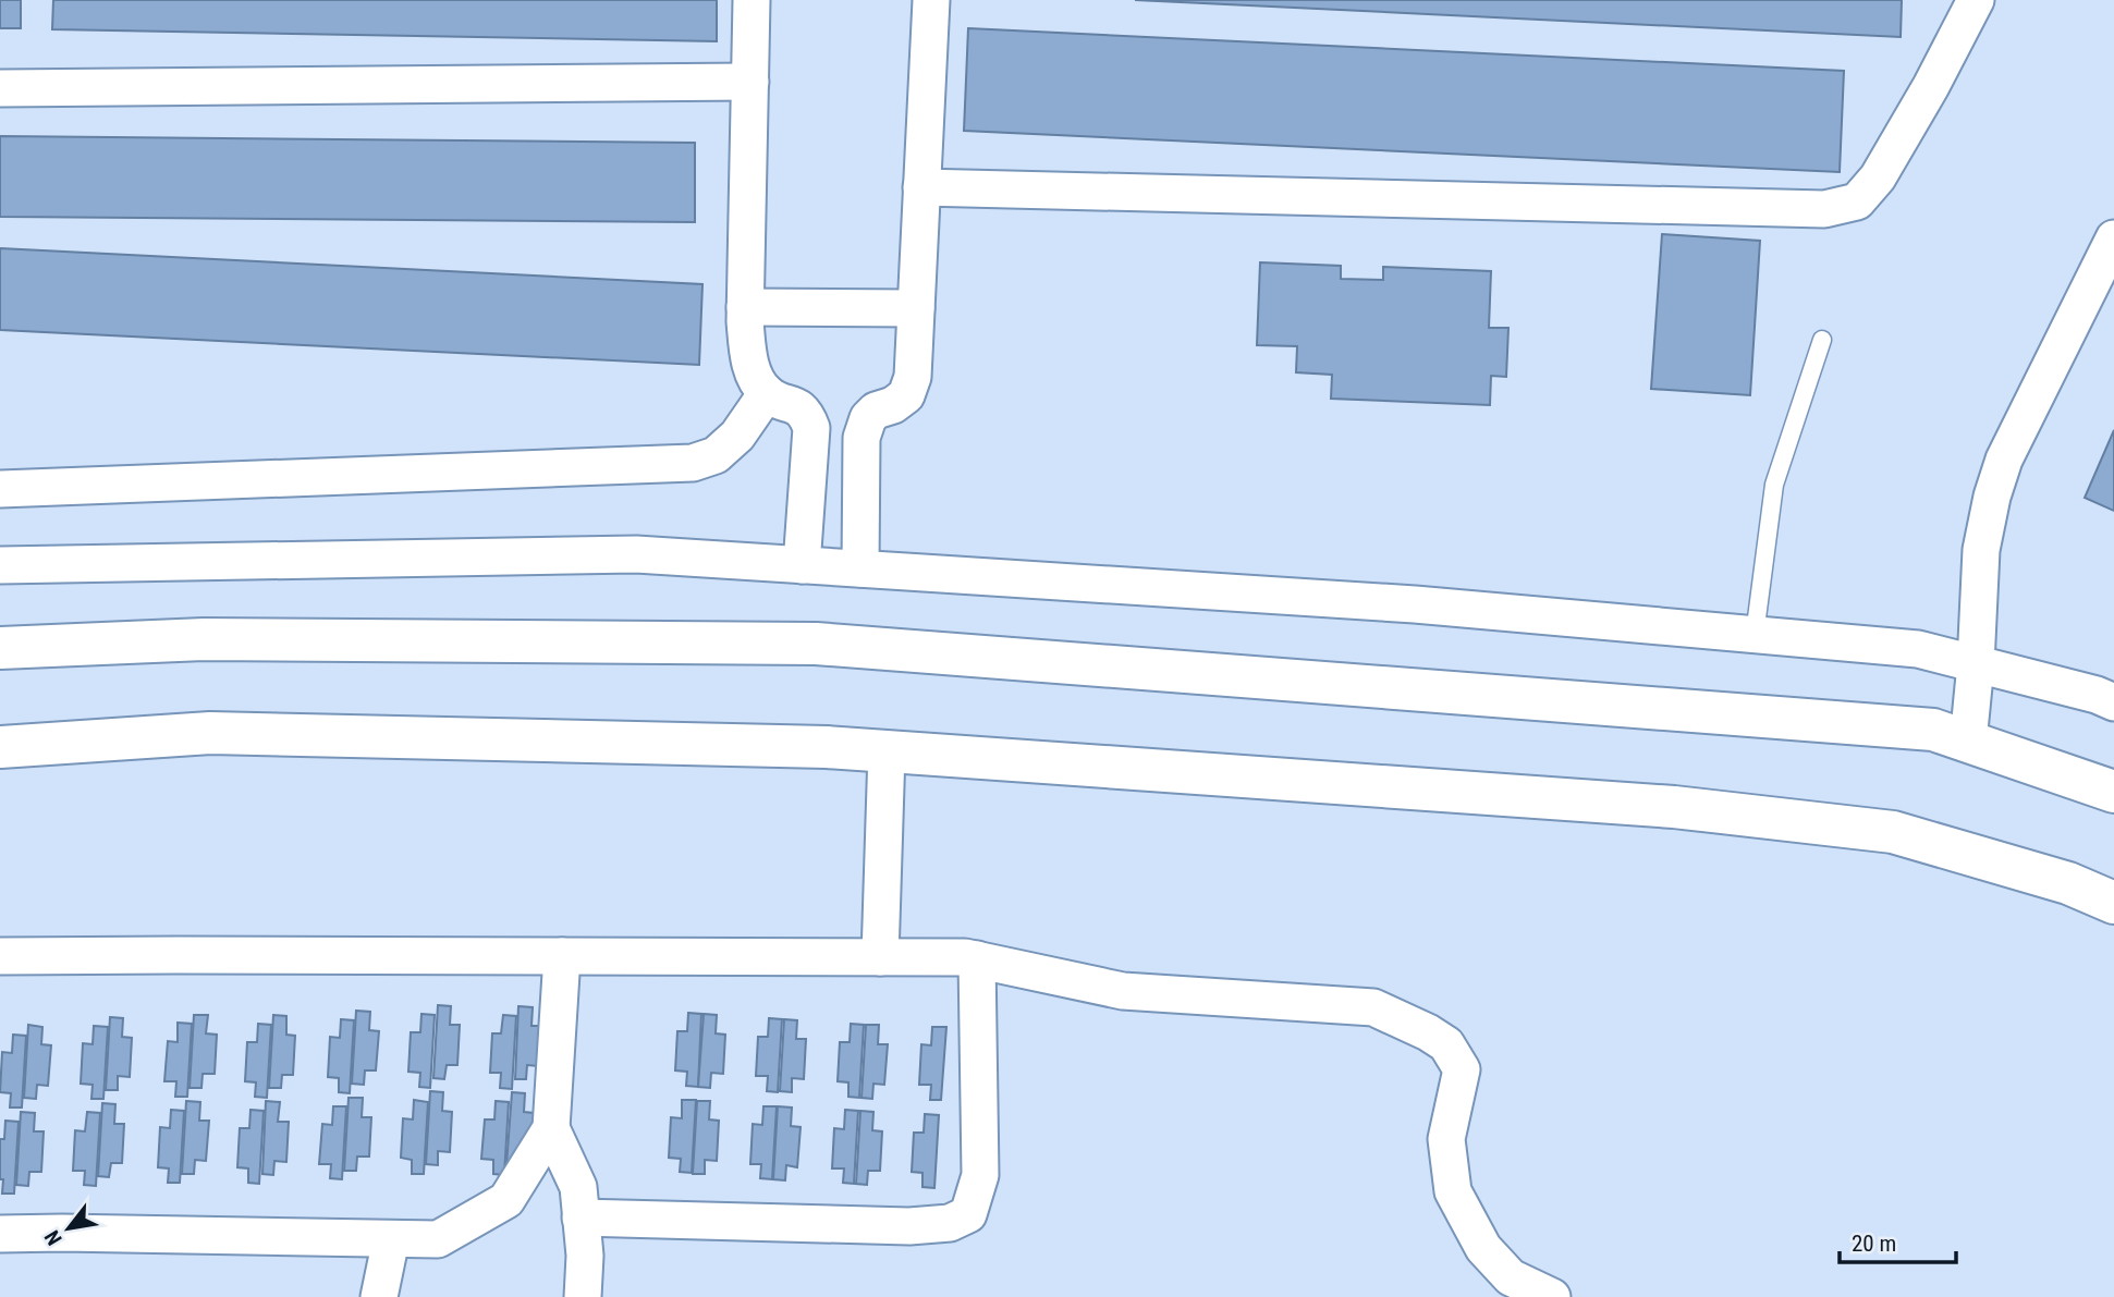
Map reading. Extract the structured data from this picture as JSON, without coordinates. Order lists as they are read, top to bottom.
{
  "scale_bar": "20 m",
  "north": "bottom left"
}
